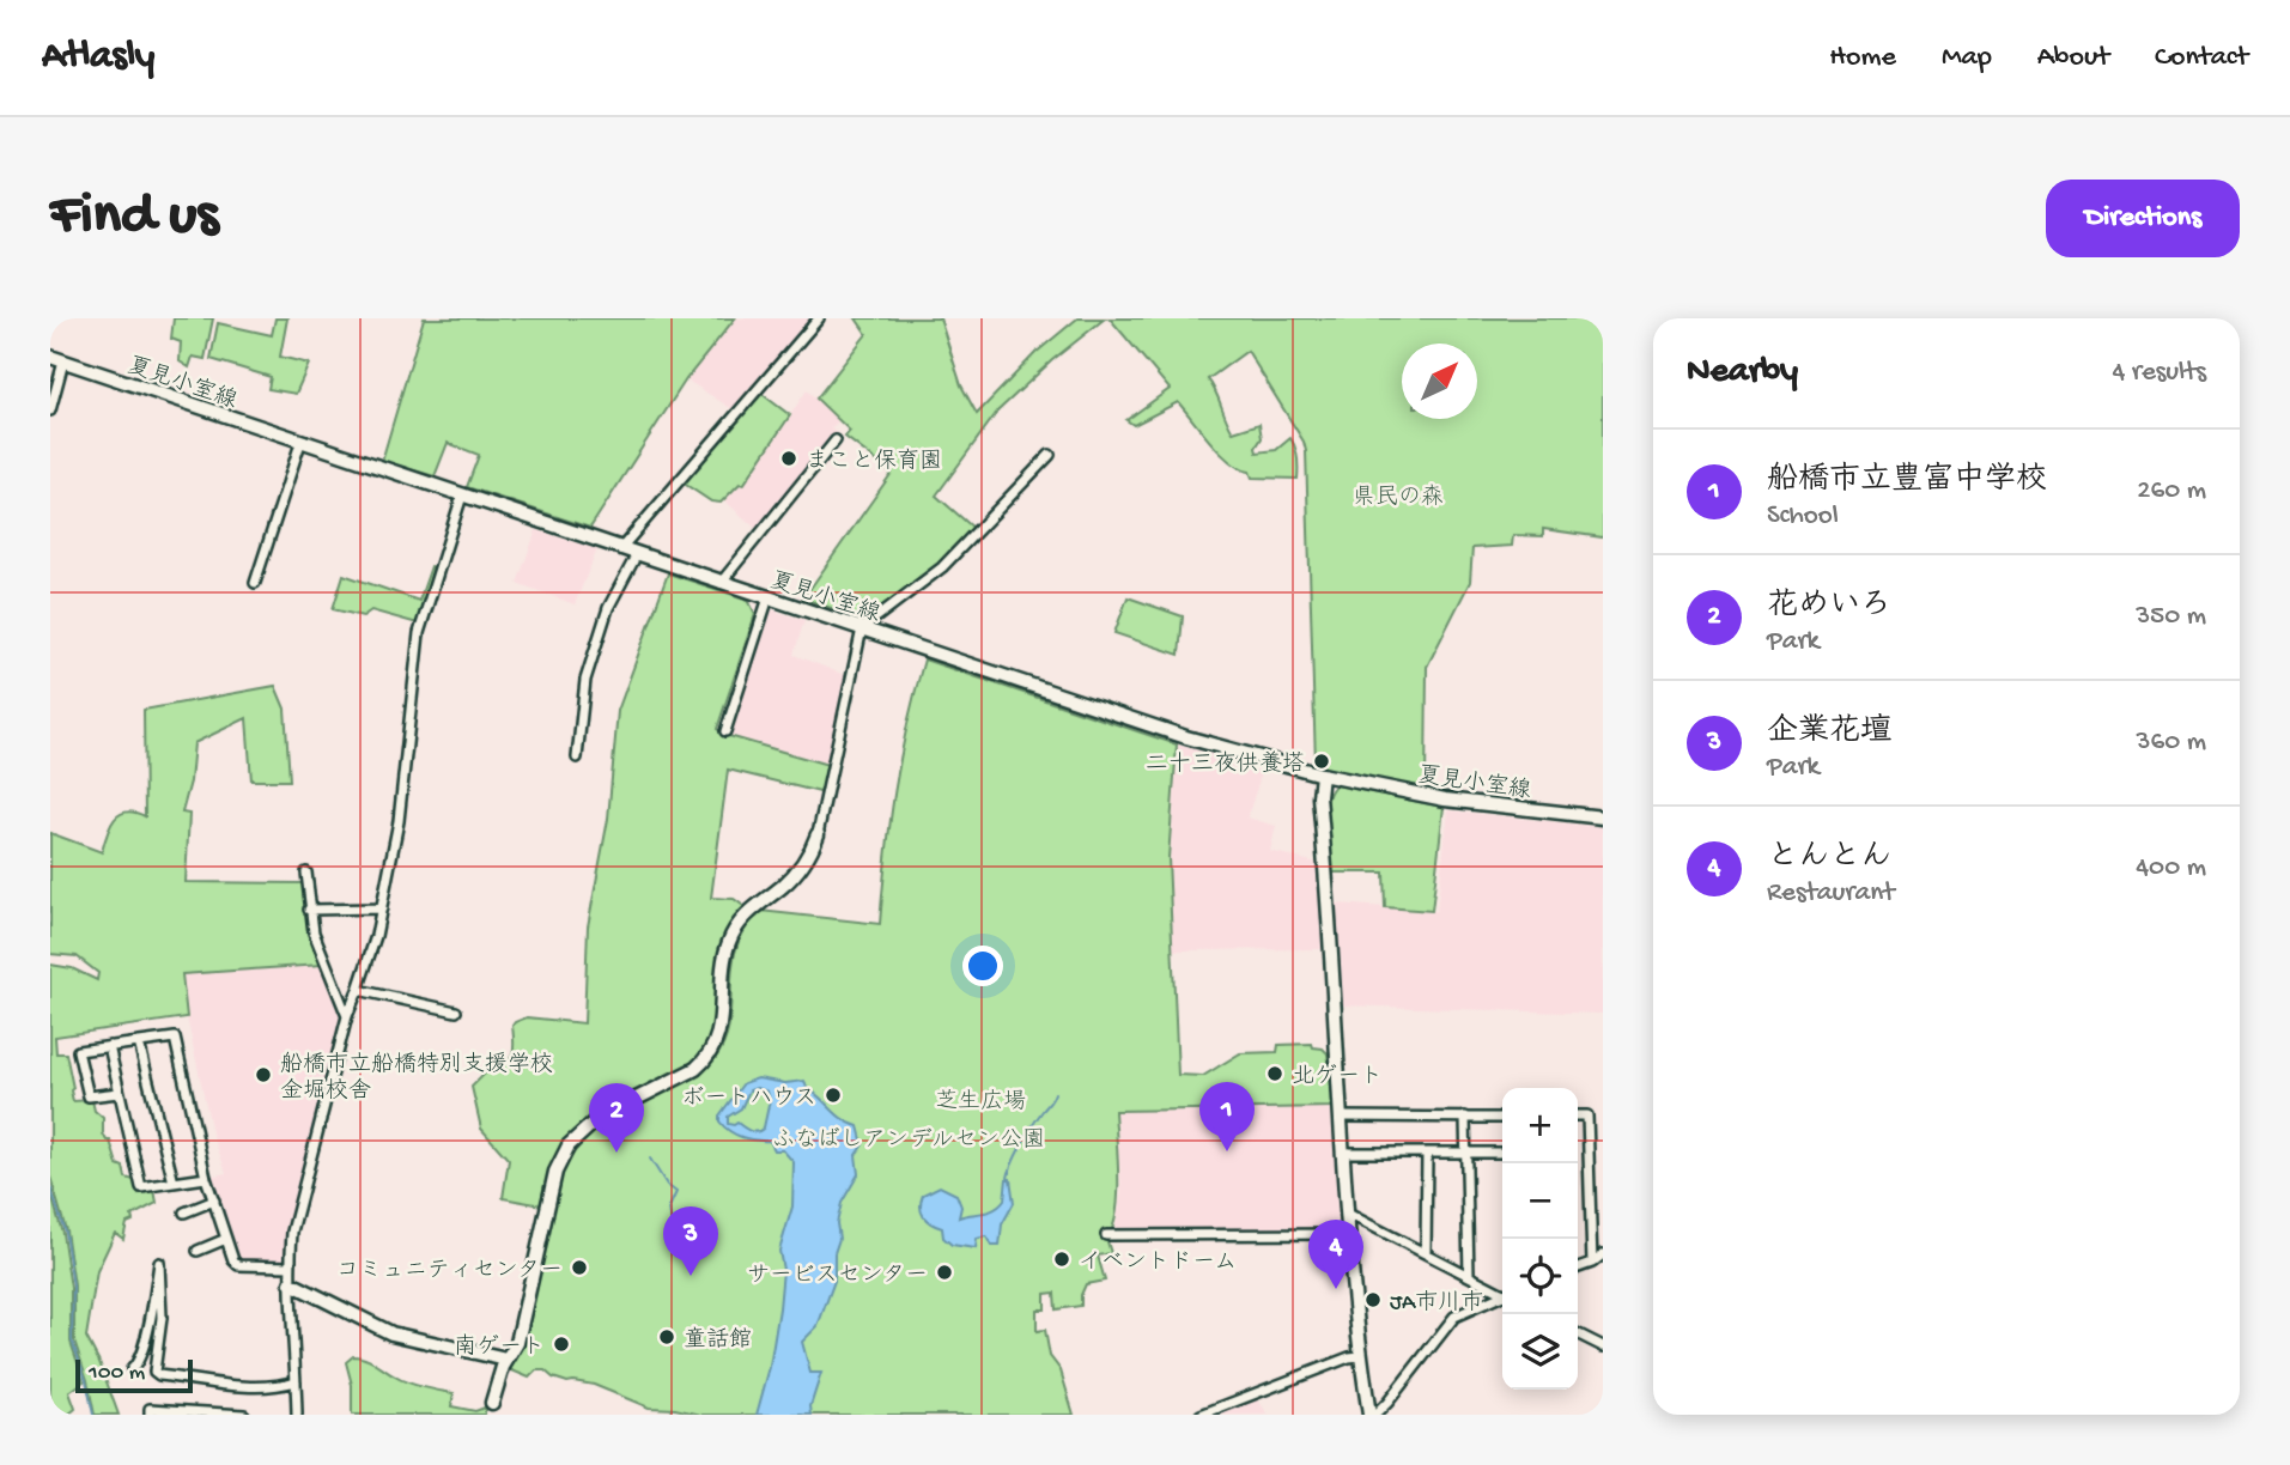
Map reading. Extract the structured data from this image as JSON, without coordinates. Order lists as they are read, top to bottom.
{
  "streets": {
    "main road": ["夏見小室線"]
  },
  "parks": ["県民の森", "芝生広場", "ふなばしアンデルセン公園"],
  "places": [
    "まこと保育園",
    "二十三夜供養塔",
    "北ゲート",
    "船橋市立船橋特別支援学校 金堀校舎",
    "ボートハウス",
    "イベントドーム",
    "コミュニティセンター",
    "サービスセンター",
    "JA市川市",
    "童話館",
    "南ゲート"
  ],
  "scale_bar": "100 m",
  "north": "top right",
  "page": {
    "header": "Atlasly",
    "nav": [
      "Home",
      "Map",
      "About",
      "Contact"
    ],
    "buttons": "Directions",
    "title": "Find us",
    "heading": ["Nearby", "4 results"],
    "list": [
      {
        "mark": "1",
        "name": "船橋市立豊富中学校",
        "note": "School",
        "value": "260 m"
      },
      {
        "mark": "2",
        "name": "花めいろ",
        "note": "Park",
        "value": "350 m"
      },
      {
        "mark": "3",
        "name": "企業花壇",
        "note": "Park",
        "value": "360 m"
      },
      {
        "mark": "4",
        "name": "とんとん",
        "note": "Restaurant",
        "value": "400 m"
      }
    ],
    "pins": [
      "1",
      "2",
      "3",
      "4"
    ],
    "map_buttons": ["+", "−"],
    "scale": "100 m"
  }
}
